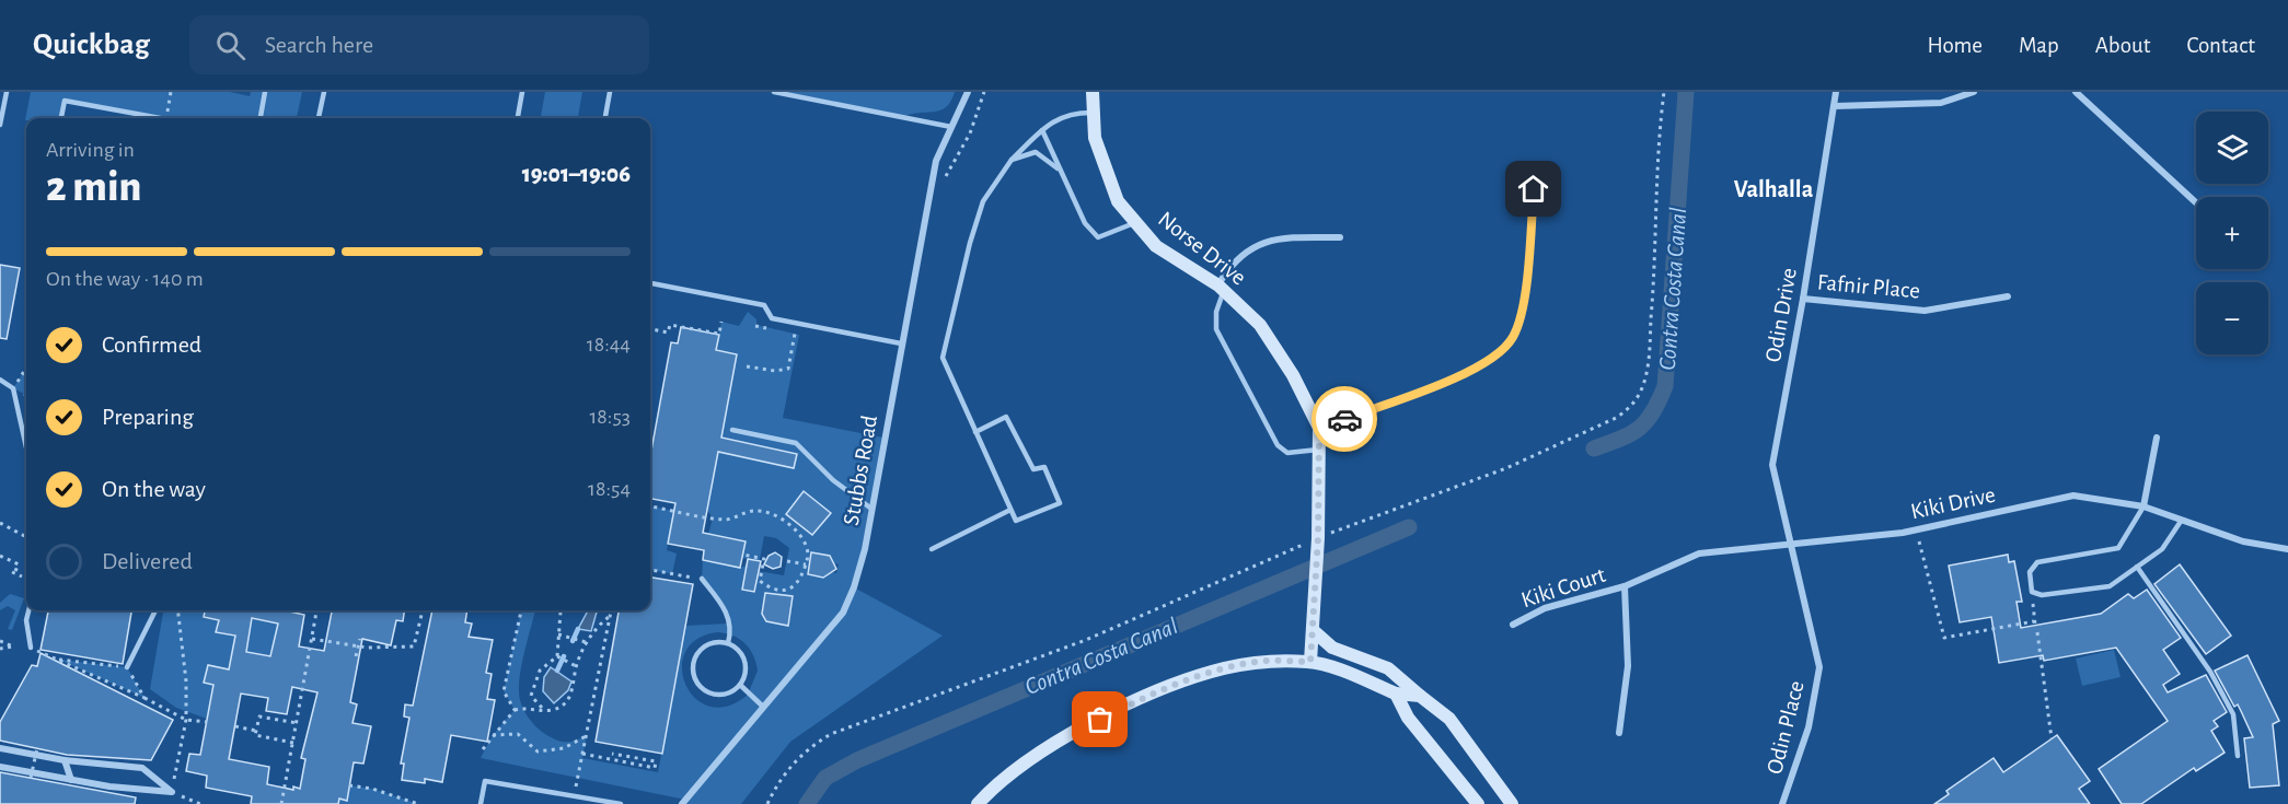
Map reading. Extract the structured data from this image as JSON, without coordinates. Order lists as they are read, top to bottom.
{
  "streets": {
    "street": [
      "Norse Drive",
      "Fafnir Place",
      "Odin Drive",
      "Stubbs Road",
      "Kiki Drive",
      "Kiki Court",
      "Odin Place"
    ]
  },
  "crossings": [
    ["Fafnir Place", "Odin Drive"],
    ["Odin Drive", "Kiki Drive"],
    ["Odin Drive", "Odin Place"],
    ["Kiki Drive", "Kiki Court"],
    ["Kiki Drive", "Odin Place"]
  ],
  "districts": ["Valhalla"],
  "water": ["Contra Costa Canal"],
  "page": {
    "header": "Quickbag",
    "search": "Search here",
    "nav": [
      "Home",
      "Map",
      "About",
      "Contact"
    ],
    "map_buttons": ["+", "−"],
    "heading": ["2 min", "Arriving in", "19:01–19:06"],
    "bar": "On the way · 140 m",
    "list": [
      ["Confirmed", "18:44"],
      ["Preparing", "18:53"],
      ["On the way", "18:54"],
      "Delivered"
    ]
  }
}
